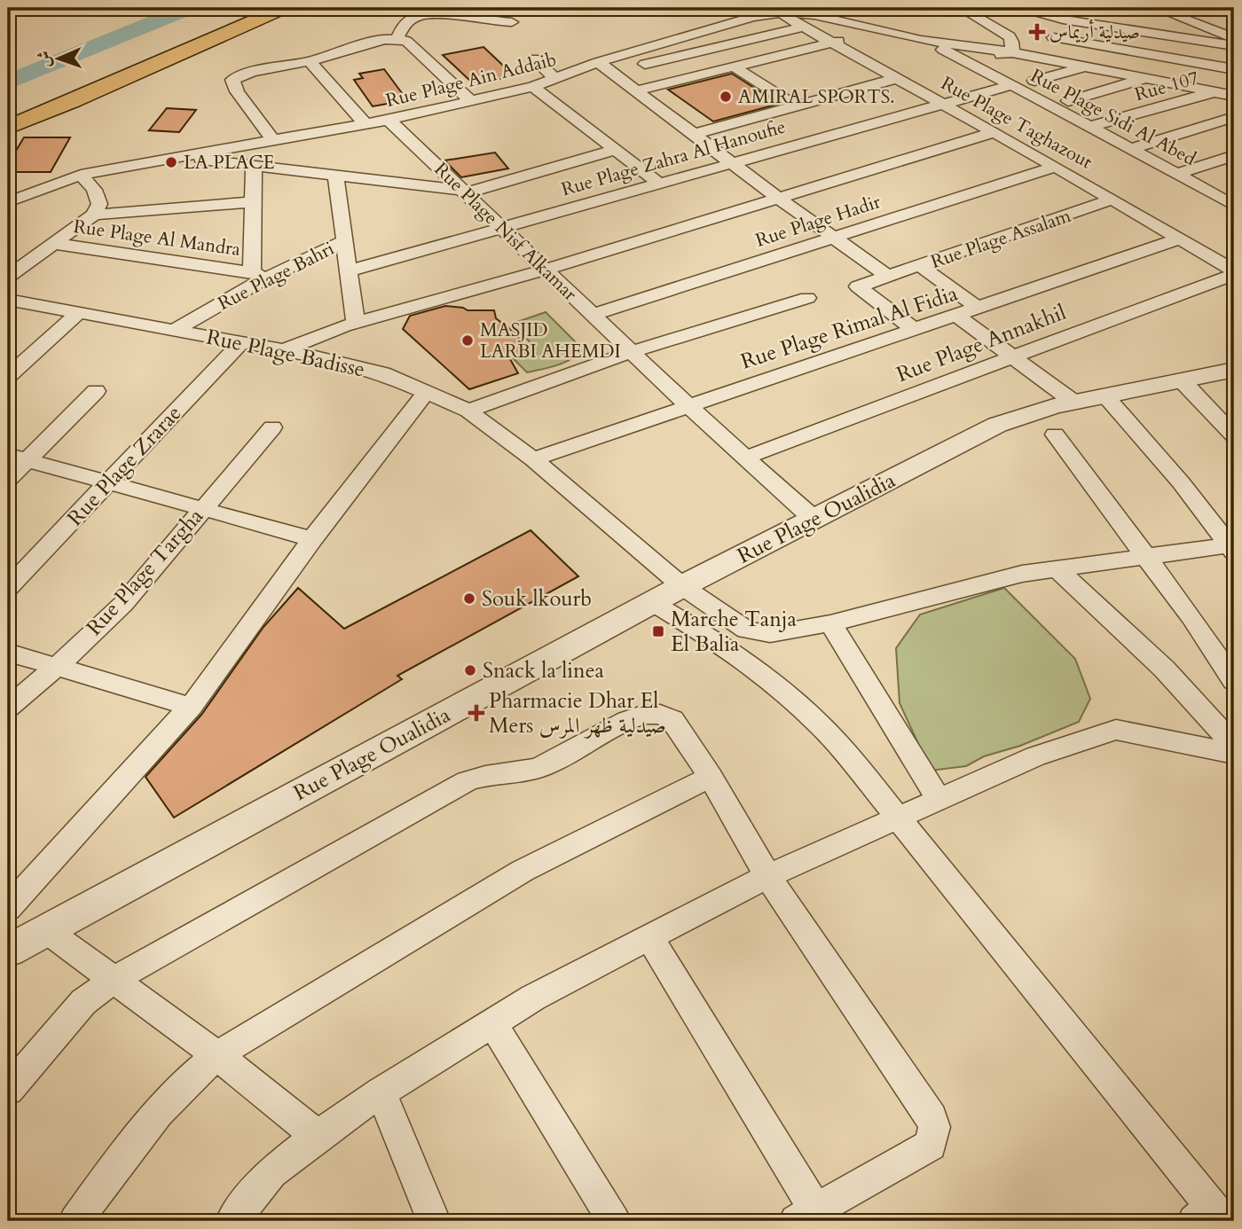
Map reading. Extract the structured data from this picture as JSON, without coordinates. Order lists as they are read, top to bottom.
{
  "streets": {
    "street": [
      "Rue Plage Ain Addaib",
      "Rue 107",
      "Rue Plage Sidi Al Abed",
      "Rue Plage Taghazout",
      "Rue Plage Zahra Al Hanoufie",
      "Rue Plage Hadir",
      "Rue Plage Nisf Alkamar",
      "Rue Plage Al Mandra",
      "Rue Plage Assalam",
      "Rue Plage Bahri",
      "Rue Plage Rimal Al Fidia",
      "Rue Plage Annakhil",
      "Rue Plage Badisse",
      "Rue Plage Zrarae",
      "Rue Plage Oualidia",
      "Rue Plage Targha"
    ]
  },
  "crossings": [
    ["Rue Plage Ain Addaib", "Rue 107"],
    ["Rue Plage Ain Addaib", "Rue Plage Sidi Al Abed"],
    ["Rue Plage Ain Addaib", "Rue Plage Taghazout"],
    ["Rue Plage Ain Addaib", "Rue Plage Nisf Alkamar"],
    ["Rue 107", "Rue Plage Sidi Al Abed"],
    ["Rue Plage Sidi Al Abed", "Rue Plage Zahra Al Hanoufie"],
    ["Rue Plage Taghazout", "Rue Plage Zahra Al Hanoufie"],
    ["Rue Plage Taghazout", "Rue Plage Hadir"],
    ["Rue Plage Taghazout", "Rue Plage Assalam"],
    ["Rue Plage Taghazout", "Rue Plage Rimal Al Fidia"],
    ["Rue Plage Taghazout", "Rue Plage Annakhil"],
    ["Rue Plage Zahra Al Hanoufie", "Rue Plage Nisf Alkamar"],
    ["Rue Plage Hadir", "Rue Plage Nisf Alkamar"],
    ["Rue Plage Nisf Alkamar", "Rue Plage Rimal Al Fidia"],
    ["Rue Plage Nisf Alkamar", "Rue Plage Annakhil"],
    ["Rue Plage Nisf Alkamar", "Rue Plage Oualidia"],
    ["Rue Plage Al Mandra", "Rue Plage Bahri"],
    ["Rue Plage Bahri", "Rue Plage Badisse"],
    ["Rue Plage Rimal Al Fidia", "Rue Plage Badisse"],
    ["Rue Plage Badisse", "Rue Plage Zrarae"],
    ["Rue Plage Badisse", "Rue Plage Oualidia"]
  ],
  "places": {
    "health": ["صيدلية أريماس", "Pharmacie Dhar El Mers صيدلية ظهر المرس"],
    "other": [
      "AMIRAL SPORTS.",
      "LA PLACE",
      "MASJID LARBI AHEMDI",
      "Souk lkourb",
      "Snack la linea"
    ],
    "transit": ["Marche Tanja El Balia"]
  },
  "north": "left"
}
